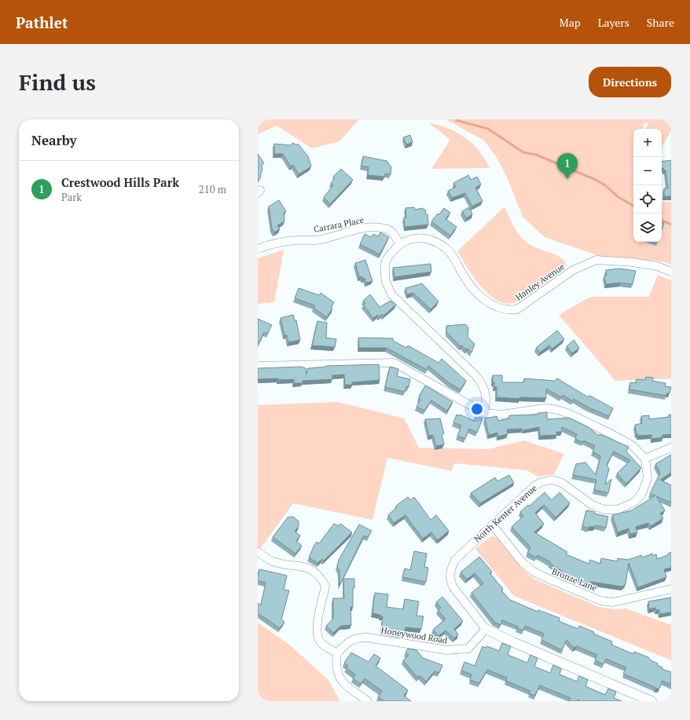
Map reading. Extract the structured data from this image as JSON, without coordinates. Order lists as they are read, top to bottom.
{
  "streets": {
    "street": [
      "Carrara Place",
      "Hanley Avenue",
      "North Kenter Avenue",
      "Bronze Lane",
      "Honeywood Road"
    ]
  },
  "crossings": [
    ["Carrara Place", "Hanley Avenue"],
    ["North Kenter Avenue", "Bronze Lane"],
    ["North Kenter Avenue", "Honeywood Road"]
  ],
  "page": {
    "header": "Pathlet",
    "nav": ["Map", "Layers", "Share"],
    "buttons": "Directions",
    "title": "Find us",
    "heading": "Nearby",
    "map_buttons": ["+", "−"],
    "pins": "1",
    "list": [
      {
        "mark": "1",
        "name": "Crestwood Hills Park",
        "note": "Park",
        "value": "210 m"
      }
    ]
  }
}
